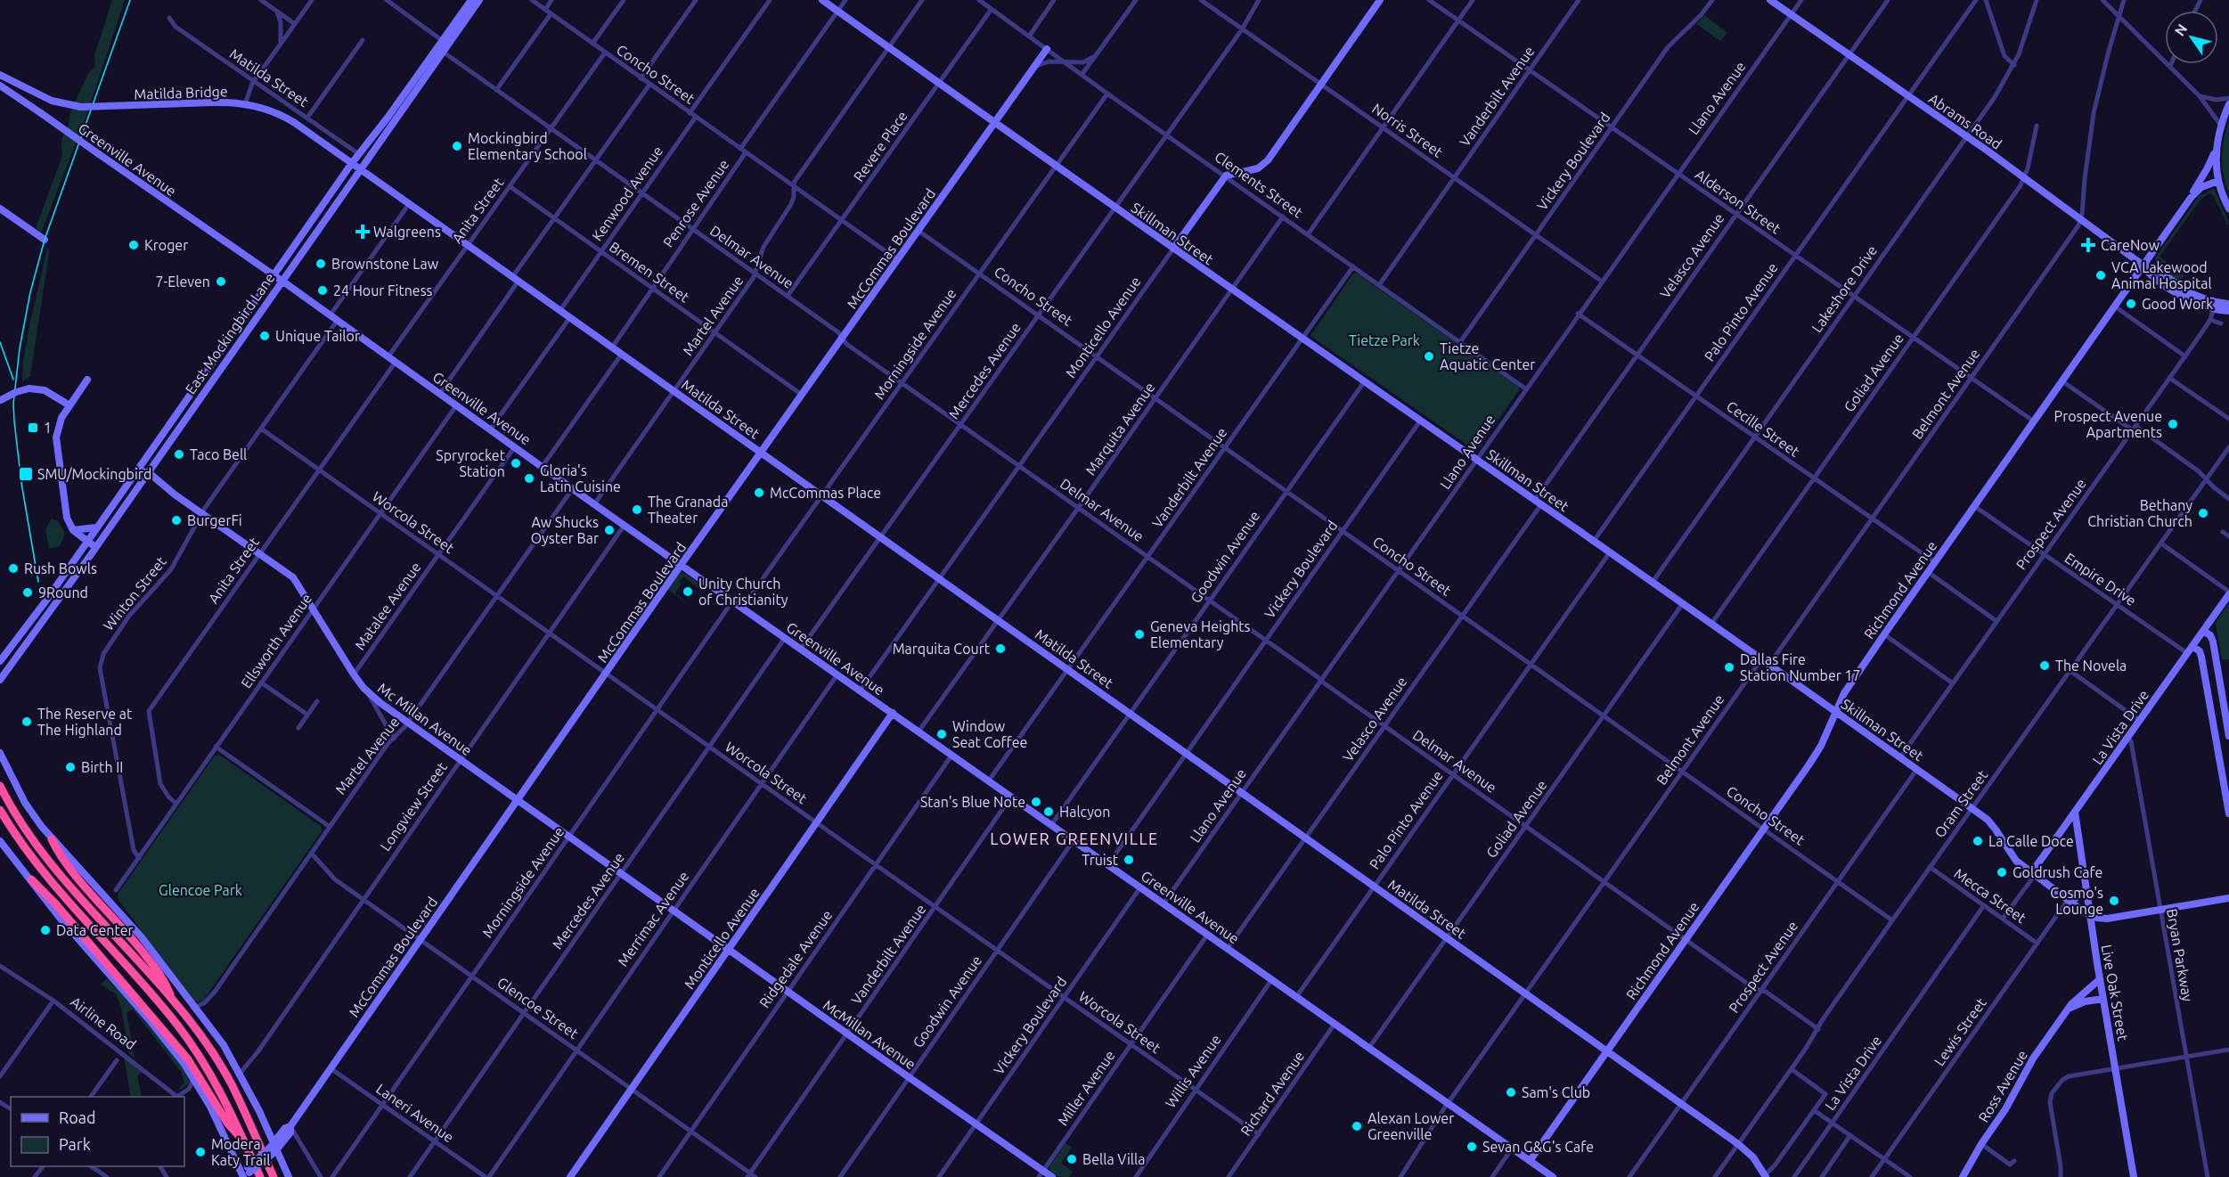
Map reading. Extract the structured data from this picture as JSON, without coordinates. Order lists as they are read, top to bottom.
{
  "streets": {
    "street": [
      "Concho Street",
      "Matilda Street",
      "Matilda Bridge",
      "Vanderbilt Avenue",
      "Llano Avenue",
      "Abrams Road",
      "Norris Street",
      "Revere Place",
      "Greenville Avenue",
      "Vickery Boulevard",
      "Clements Street",
      "Kenwood Avenue",
      "Alderson Street",
      "Penrose Avenue",
      "Anita Street",
      "Skillman Street",
      "McCommas Boulevard",
      "Velasco Avenue",
      "Delmar Avenue",
      "Bremen Street",
      "Lakeshore Drive",
      "Palo Pinto Avenue",
      "Martel Avenue",
      "Monticello Avenue",
      "East Mockingbird Lane",
      "Morningside Avenue",
      "Mercedes Avenue",
      "Goliad Avenue",
      "Belmont Avenue",
      "Marquita Avenue",
      "Cecille Street",
      "Worcola Street",
      "Prospect Avenue",
      "Goodwin Avenue",
      "Empire Drive",
      "Richmond Avenue",
      "Winton Street",
      "Matalee Avenue",
      "Ellsworth Avenue",
      "Mc Millan Avenue",
      "La Vista Drive",
      "Oram Street",
      "Longview Street",
      "Mecca Street",
      "Merrimac Avenue",
      "Bryan Parkway",
      "Ridgedale Avenue",
      "Live Oak Street",
      "Glencoe Street",
      "Airline Road",
      "Lewis Street",
      "McMillan Avenue",
      "Willis Avenue",
      "Ross Avenue",
      "Miller Avenue",
      "Richard Avenue",
      "Laneri Avenue"
    ]
  },
  "crossings": [
    ["Concho Street", "Vanderbilt Avenue"],
    ["Concho Street", "Llano Avenue"],
    ["Concho Street", "Revere Place"],
    ["Concho Street", "Vickery Boulevard"],
    ["Concho Street", "Kenwood Avenue"],
    ["Concho Street", "Penrose Avenue"],
    ["Concho Street", "Anita Street"],
    ["Concho Street", "McCommas Boulevard"],
    ["Concho Street", "Velasco Avenue"],
    ["Concho Street", "Palo Pinto Avenue"],
    ["Concho Street", "Martel Avenue"],
    ["Concho Street", "Monticello Avenue"],
    ["Concho Street", "Morningside Avenue"],
    ["Concho Street", "Mercedes Avenue"],
    ["Concho Street", "Goliad Avenue"],
    ["Concho Street", "Belmont Avenue"],
    ["Concho Street", "Marquita Avenue"],
    ["Concho Street", "Prospect Avenue"],
    ["Concho Street", "Goodwin Avenue"],
    ["Concho Street", "Richmond Avenue"],
    ["Concho Street", "Oram Street"],
    ["Matilda Street", "Matilda Bridge"],
    ["Matilda Street", "Vanderbilt Avenue"],
    ["Matilda Street", "Llano Avenue"],
    ["Matilda Street", "Vickery Boulevard"],
    ["Matilda Street", "Kenwood Avenue"],
    ["Matilda Street", "Penrose Avenue"],
    ["Matilda Street", "Anita Street"],
    ["Matilda Street", "McCommas Boulevard"],
    ["Matilda Street", "Velasco Avenue"],
    ["Matilda Street", "Palo Pinto Avenue"],
    ["Matilda Street", "Martel Avenue"],
    ["Matilda Street", "Monticello Avenue"],
    ["Matilda Street", "East Mockingbird Lane"],
    ["Matilda Street", "Morningside Avenue"],
    ["Matilda Street", "Mercedes Avenue"],
    ["Matilda Street", "Goliad Avenue"],
    ["Matilda Street", "Belmont Avenue"],
    ["Matilda Street", "Marquita Avenue"],
    ["Matilda Street", "Prospect Avenue"],
    ["Matilda Street", "Goodwin Avenue"],
    ["Matilda Street", "Richmond Avenue"],
    ["Matilda Street", "Oram Street"],
    ["Matilda Bridge", "Greenville Avenue"],
    ["Matilda Bridge", "East Mockingbird Lane"],
    ["Vanderbilt Avenue", "Norris Street"],
    ["Vanderbilt Avenue", "Greenville Avenue"],
    ["Vanderbilt Avenue", "Clements Street"],
    ["Vanderbilt Avenue", "Alderson Street"],
    ["Vanderbilt Avenue", "Skillman Street"],
    ["Vanderbilt Avenue", "Delmar Avenue"],
    ["Vanderbilt Avenue", "Worcola Street"],
    ["Vanderbilt Avenue", "Glencoe Street"],
    ["Vanderbilt Avenue", "McMillan Avenue"],
    ["Llano Avenue", "Abrams Road"],
    ["Llano Avenue", "Norris Street"],
    ["Llano Avenue", "Greenville Avenue"],
    ["Llano Avenue", "Clements Street"],
    ["Llano Avenue", "Alderson Street"],
    ["Llano Avenue", "Skillman Street"],
    ["Llano Avenue", "Delmar Avenue"],
    ["Llano Avenue", "Cecille Street"],
    ["Abrams Road", "Velasco Avenue"],
    ["Abrams Road", "Lakeshore Drive"],
    ["Abrams Road", "Palo Pinto Avenue"],
    ["Abrams Road", "Goliad Avenue"],
    ["Abrams Road", "Belmont Avenue"],
    ["Abrams Road", "Prospect Avenue"],
    ["Abrams Road", "Richmond Avenue"],
    ["Norris Street", "Vickery Boulevard"],
    ["Norris Street", "Mercedes Avenue"],
    ["Revere Place", "Clements Street"],
    ["Revere Place", "Skillman Street"],
    ["Revere Place", "Delmar Avenue"],
    ["Greenville Avenue", "Vickery Boulevard"],
    ["Greenville Avenue", "Anita Street"],
    ["Greenville Avenue", "McCommas Boulevard"],
    ["Greenville Avenue", "Velasco Avenue"],
    ["Greenville Avenue", "Palo Pinto Avenue"],
    ["Greenville Avenue", "Martel Avenue"],
    ["Greenville Avenue", "Monticello Avenue"],
    ["Greenville Avenue", "East Mockingbird Lane"],
    ["Greenville Avenue", "Morningside Avenue"],
    ["Greenville Avenue", "Mercedes Avenue"],
    ["Greenville Avenue", "Goliad Avenue"],
    ["Greenville Avenue", "Belmont Avenue"],
    ["Greenville Avenue", "Marquita Avenue"],
    ["Greenville Avenue", "Goodwin Avenue"],
    ["Greenville Avenue", "Richmond Avenue"],
    ["Greenville Avenue", "Winton Street"],
    ["Greenville Avenue", "Matalee Avenue"],
    ["Greenville Avenue", "Ellsworth Avenue"],
    ["Greenville Avenue", "Longview Street"],
    ["Greenville Avenue", "Merrimac Avenue"],
    ["Greenville Avenue", "Ridgedale Avenue"],
    ["Greenville Avenue", "Willis Avenue"],
    ["Greenville Avenue", "Miller Avenue"],
    ["Greenville Avenue", "Richard Avenue"],
    ["Vickery Boulevard", "Clements Street"],
    ["Vickery Boulevard", "Alderson Street"],
    ["Vickery Boulevard", "Skillman Street"],
    ["Vickery Boulevard", "Delmar Avenue"],
    ["Vickery Boulevard", "Worcola Street"],
    ["Vickery Boulevard", "McMillan Avenue"],
    ["Clements Street", "McCommas Boulevard"],
    ["Clements Street", "Monticello Avenue"],
    ["Clements Street", "Morningside Avenue"],
    ["Clements Street", "Mercedes Avenue"],
    ["Clements Street", "Marquita Avenue"],
    ["Kenwood Avenue", "Delmar Avenue"],
    ["Kenwood Avenue", "Bremen Street"],
    ["Alderson Street", "Velasco Avenue"],
    ["Alderson Street", "Lakeshore Drive"],
    ["Alderson Street", "Palo Pinto Avenue"],
    ["Alderson Street", "Goliad Avenue"],
    ["Alderson Street", "Belmont Avenue"],
    ["Alderson Street", "Richmond Avenue"],
    ["Penrose Avenue", "Skillman Street"],
    ["Penrose Avenue", "Delmar Avenue"],
    ["Penrose Avenue", "Bremen Street"],
    ["Anita Street", "Delmar Avenue"],
    ["Anita Street", "Bremen Street"],
    ["Anita Street", "Worcola Street"],
    ["Anita Street", "Ellsworth Avenue"],
    ["Anita Street", "Mc Millan Avenue"],
    ["Skillman Street", "McCommas Boulevard"],
    ["Skillman Street", "Velasco Avenue"],
    ["Skillman Street", "Lakeshore Drive"],
    ["Skillman Street", "Palo Pinto Avenue"],
    ["Skillman Street", "Martel Avenue"],
    ["Skillman Street", "Monticello Avenue"],
    ["Skillman Street", "Morningside Avenue"],
    ["Skillman Street", "Mercedes Avenue"],
    ["Skillman Street", "Goliad Avenue"],
    ["Skillman Street", "Belmont Avenue"],
    ["Skillman Street", "Marquita Avenue"],
    ["Skillman Street", "Prospect Avenue"],
    ["Skillman Street", "Goodwin Avenue"],
    ["Skillman Street", "Richmond Avenue"],
    ["Skillman Street", "La Vista Drive"],
    ["Skillman Street", "Oram Street"],
    ["Skillman Street", "Bryan Parkway"],
    ["Skillman Street", "Live Oak Street"],
    ["Skillman Street", "Lewis Street"],
    ["McCommas Boulevard", "Delmar Avenue"],
    ["McCommas Boulevard", "Bremen Street"],
    ["McCommas Boulevard", "Worcola Street"],
    ["McCommas Boulevard", "Mc Millan Avenue"],
    ["McCommas Boulevard", "Glencoe Street"],
    ["McCommas Boulevard", "Laneri Avenue"],
    ["Velasco Avenue", "Delmar Avenue"],
    ["Velasco Avenue", "Cecille Street"],
    ["Delmar Avenue", "Palo Pinto Avenue"],
    ["Delmar Avenue", "Martel Avenue"],
    ["Delmar Avenue", "Monticello Avenue"],
    ["Delmar Avenue", "East Mockingbird Lane"],
    ["Delmar Avenue", "Morningside Avenue"],
    ["Delmar Avenue", "Mercedes Avenue"],
    ["Delmar Avenue", "Goliad Avenue"],
    ["Delmar Avenue", "Belmont Avenue"],
    ["Delmar Avenue", "Marquita Avenue"],
    ["Delmar Avenue", "Prospect Avenue"],
    ["Delmar Avenue", "Goodwin Avenue"],
    ["Delmar Avenue", "Richmond Avenue"],
    ["Delmar Avenue", "Oram Street"],
    ["Bremen Street", "Martel Avenue"],
    ["Lakeshore Drive", "Cecille Street"],
    ["Palo Pinto Avenue", "Cecille Street"],
    ["Martel Avenue", "Worcola Street"],
    ["Martel Avenue", "Mc Millan Avenue"],
    ["Martel Avenue", "Glencoe Street"],
    ["Monticello Avenue", "Worcola Street"],
    ["Monticello Avenue", "Glencoe Street"],
    ["Monticello Avenue", "McMillan Avenue"],
    ["East Mockingbird Lane", "Mc Millan Avenue"],
    ["Morningside Avenue", "Worcola Street"],
    ["Morningside Avenue", "Mc Millan Avenue"],
    ["Morningside Avenue", "Glencoe Street"],
    ["Morningside Avenue", "Laneri Avenue"],
    ["Mercedes Avenue", "Worcola Street"],
    ["Mercedes Avenue", "Mc Millan Avenue"],
    ["Mercedes Avenue", "Glencoe Street"],
    ["Mercedes Avenue", "Laneri Avenue"],
    ["Goliad Avenue", "Cecille Street"],
    ["Belmont Avenue", "Cecille Street"],
    ["Cecille Street", "Richmond Avenue"],
    ["Worcola Street", "Goodwin Avenue"],
    ["Worcola Street", "Winton Street"],
    ["Worcola Street", "Matalee Avenue"],
    ["Worcola Street", "Ellsworth Avenue"],
    ["Worcola Street", "Longview Street"],
    ["Worcola Street", "Merrimac Avenue"],
    ["Worcola Street", "Ridgedale Avenue"],
    ["Worcola Street", "Willis Avenue"],
    ["Worcola Street", "Miller Avenue"],
    ["Worcola Street", "Richard Avenue"],
    ["Prospect Avenue", "Empire Drive"],
    ["Goodwin Avenue", "McMillan Avenue"],
    ["Empire Drive", "Richmond Avenue"],
    ["Empire Drive", "La Vista Drive"],
    ["Empire Drive", "Oram Street"],
    ["Winton Street", "Ellsworth Avenue"],
    ["Winton Street", "Mc Millan Avenue"],
    ["Matalee Avenue", "Mc Millan Avenue"],
    ["Ellsworth Avenue", "Mc Millan Avenue"],
    ["Mc Millan Avenue", "Longview Street"],
    ["Mc Millan Avenue", "Merrimac Avenue"],
    ["Mc Millan Avenue", "McMillan Avenue"],
    ["La Vista Drive", "Mecca Street"],
    ["La Vista Drive", "Bryan Parkway"],
    ["La Vista Drive", "Live Oak Street"],
    ["Oram Street", "Mecca Street"],
    ["Longview Street", "Glencoe Street"],
    ["Mecca Street", "Lewis Street"],
    ["Merrimac Avenue", "Glencoe Street"],
    ["Merrimac Avenue", "McMillan Avenue"],
    ["Merrimac Avenue", "Laneri Avenue"],
    ["Ridgedale Avenue", "Glencoe Street"],
    ["Ridgedale Avenue", "McMillan Avenue"],
    ["Live Oak Street", "Ross Avenue"],
    ["McMillan Avenue", "Miller Avenue"]
  ],
  "districts": ["LOWER GREENVILLE"],
  "parks": ["Tietze Park", "Glencoe Park"],
  "places": {
    "other": [
      "Mockingbird Elementary School",
      "Kroger",
      "Brownstone Law",
      "VCA Lakewood Animal Hospital",
      "7-Eleven",
      "24 Hour Fitness",
      "Good Work",
      "Unique Tailor",
      "Tietze Aquatic Center",
      "Prospect Avenue Apartments",
      "Taco Bell",
      "Spryrocket Station",
      "Gloria's Latin Cuisine",
      "McCommas Place",
      "The Granada Theater",
      "Bethany Christian Church",
      "BurgerFi",
      "Aw Shucks Oyster Bar",
      "Rush Bowls",
      "Unity Church of Christianity",
      "9Round",
      "Geneva Heights Elementary",
      "Marquita Court",
      "The Novela",
      "Dallas Fire Station Number 17",
      "The Reserve at The Highland",
      "Window Seat Coffee",
      "Birth II",
      "Stan's Blue Note",
      "Halcyon",
      "La Calle Doce",
      "Truist",
      "Goldrush Cafe",
      "Cosmo's Lounge",
      "Data Center",
      "Sam's Club",
      "Alexan Lower Greenville",
      "Sevan G&G's Cafe",
      "Modera Katy Trail",
      "Bella Villa"
    ],
    "health": ["Walgreens", "CareNow"],
    "transit": ["1", "SMU/Mockingbird"]
  },
  "legend": ["Road", "Park"],
  "north": "top left"
}
